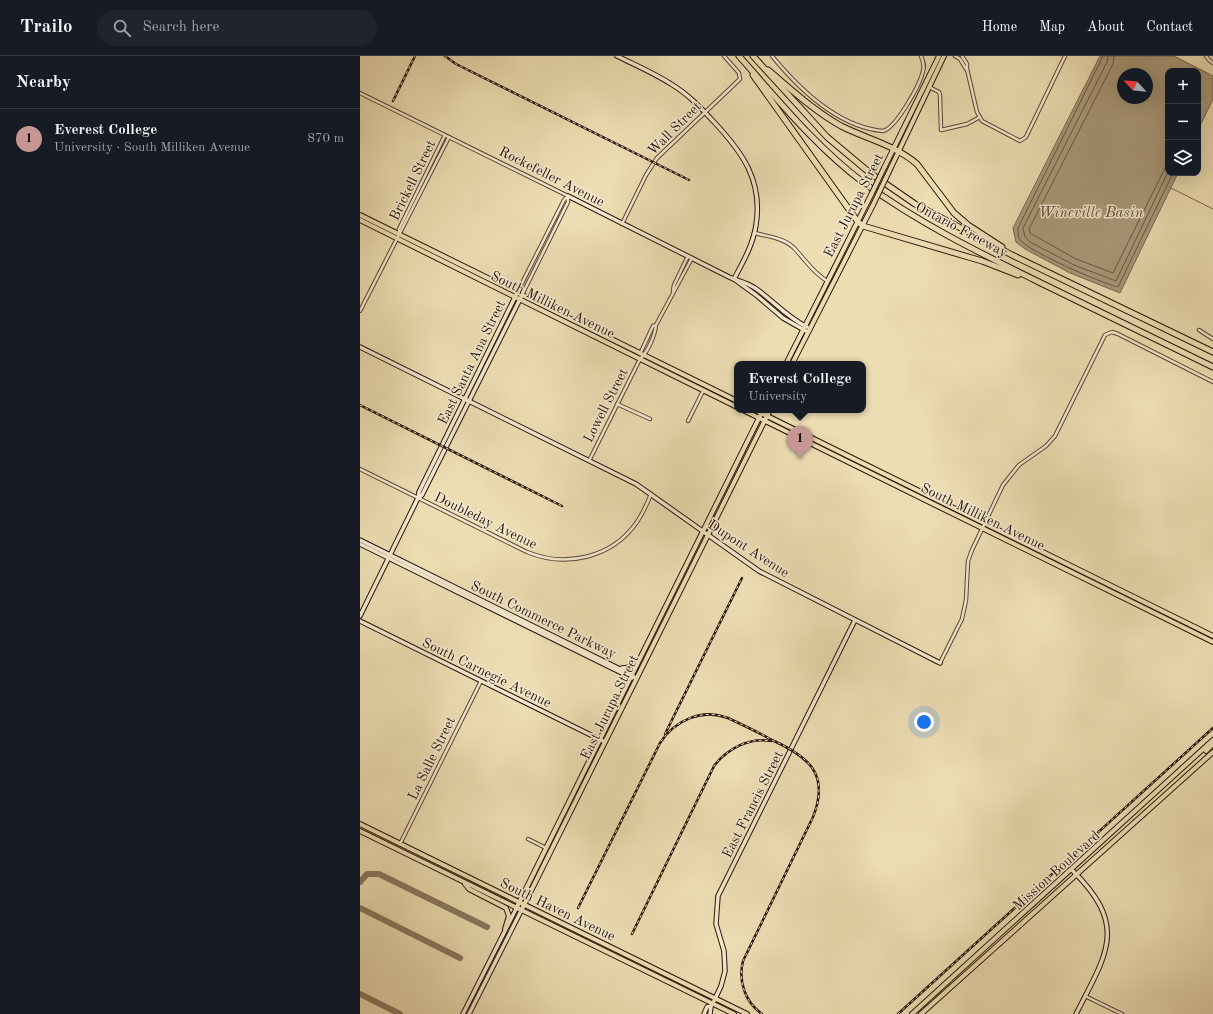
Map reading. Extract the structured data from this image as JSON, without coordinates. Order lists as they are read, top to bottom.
{
  "streets": {
    "highway": ["Ontario Freeway"],
    "main road": [
      "East Jurupa Street",
      "South Milliken Avenue",
      "Mission Boulevard",
      "South Haven Avenue"
    ],
    "street": [
      "Wall Street",
      "Rockefeller Avenue",
      "Brickell Street",
      "East Santa Ana Street",
      "Lowell Street",
      "Doubleday Avenue",
      "Dupont Avenue",
      "South Commerce Parkway",
      "South Carnegie Avenue",
      "La Salle Street",
      "East Francis Street"
    ]
  },
  "crossings": [
    ["Wall Street", "Rockefeller Avenue"],
    ["Rockefeller Avenue", "Brickell Street"],
    ["Rockefeller Avenue", "East Jurupa Street"],
    ["Rockefeller Avenue", "East Santa Ana Street"],
    ["Rockefeller Avenue", "Lowell Street"],
    ["Brickell Street", "South Milliken Avenue"],
    ["East Jurupa Street", "South Milliken Avenue"],
    ["East Jurupa Street", "Dupont Avenue"],
    ["East Jurupa Street", "South Commerce Parkway"],
    ["East Jurupa Street", "South Carnegie Avenue"],
    ["East Jurupa Street", "South Haven Avenue"],
    ["South Milliken Avenue", "East Santa Ana Street"],
    ["South Milliken Avenue", "Lowell Street"],
    ["East Santa Ana Street", "Doubleday Avenue"],
    ["East Santa Ana Street", "Dupont Avenue"],
    ["East Santa Ana Street", "South Commerce Parkway"],
    ["Lowell Street", "Dupont Avenue"],
    ["Doubleday Avenue", "Dupont Avenue"],
    ["Dupont Avenue", "East Francis Street"],
    ["South Carnegie Avenue", "La Salle Street"],
    ["La Salle Street", "South Haven Avenue"],
    ["East Francis Street", "South Haven Avenue"]
  ],
  "water": ["Wineville Basin"],
  "north": "top left",
  "page": {
    "header": "Trailo",
    "search": "Search here",
    "nav": [
      "Home",
      "Map",
      "About",
      "Contact"
    ],
    "heading": "Nearby",
    "map_buttons": ["+", "−"],
    "list": [
      {
        "mark": "1",
        "name": "Everest College",
        "note": "University · South Milliken Avenue",
        "value": "870 m"
      }
    ],
    "popup": ["Everest College", "University"],
    "pins": "1"
  }
}
